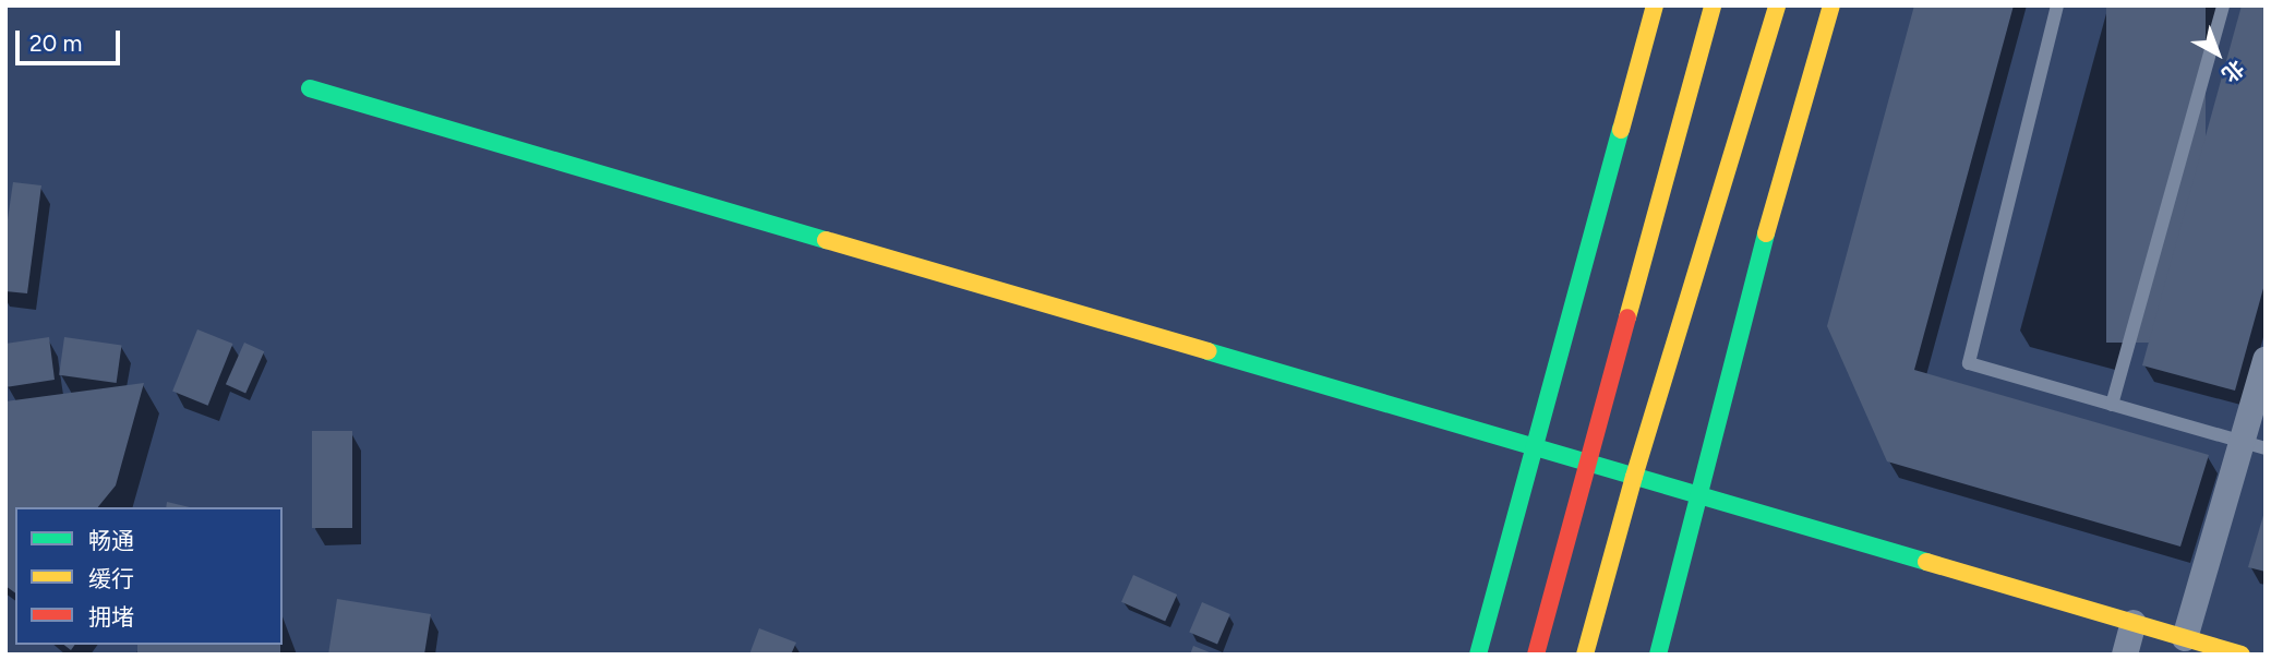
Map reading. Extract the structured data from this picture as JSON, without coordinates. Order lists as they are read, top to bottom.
{
  "legend": ["畅通", "缓行", "拥堵"],
  "scale_bar": "20 m",
  "north": "bottom right"
}
